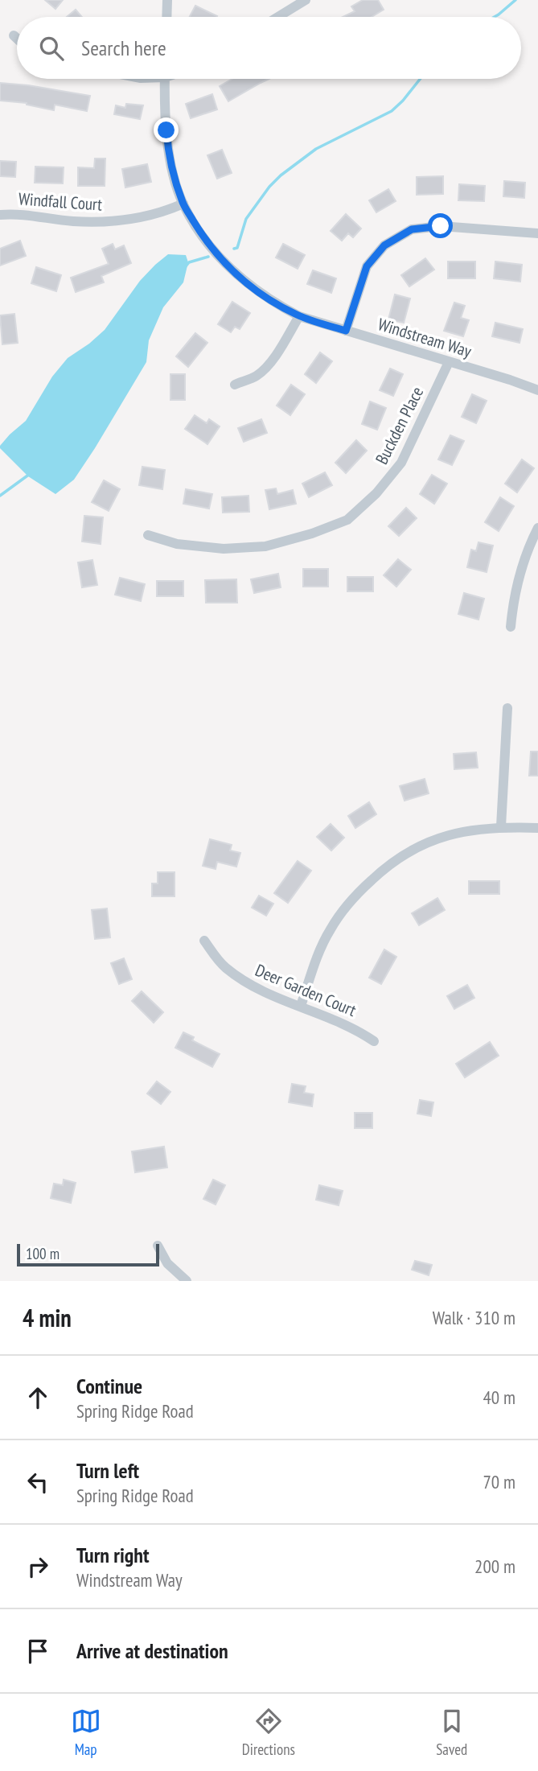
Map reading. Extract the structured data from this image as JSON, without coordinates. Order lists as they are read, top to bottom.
{
  "streets": {
    "street": [
      "Windfall Court",
      "Windstream Way",
      "Buckden Place",
      "Deer Garden Court"
    ]
  },
  "crossings": [
    ["Windfall Court", "Windstream Way"],
    ["Windstream Way", "Buckden Place"]
  ],
  "scale_bar": "100 m",
  "page": {
    "search": "Search here",
    "scale": "100 m",
    "heading": ["4 min", "Walk · 310 m"],
    "list": [
      ["Continue", "Spring Ridge Road", "40 m"],
      ["Turn left", "Spring Ridge Road", "70 m"],
      ["Turn right", "Windstream Way", "200 m"],
      "Arrive at destination"
    ],
    "nav": ["Map", "Directions", "Saved"]
  }
}
